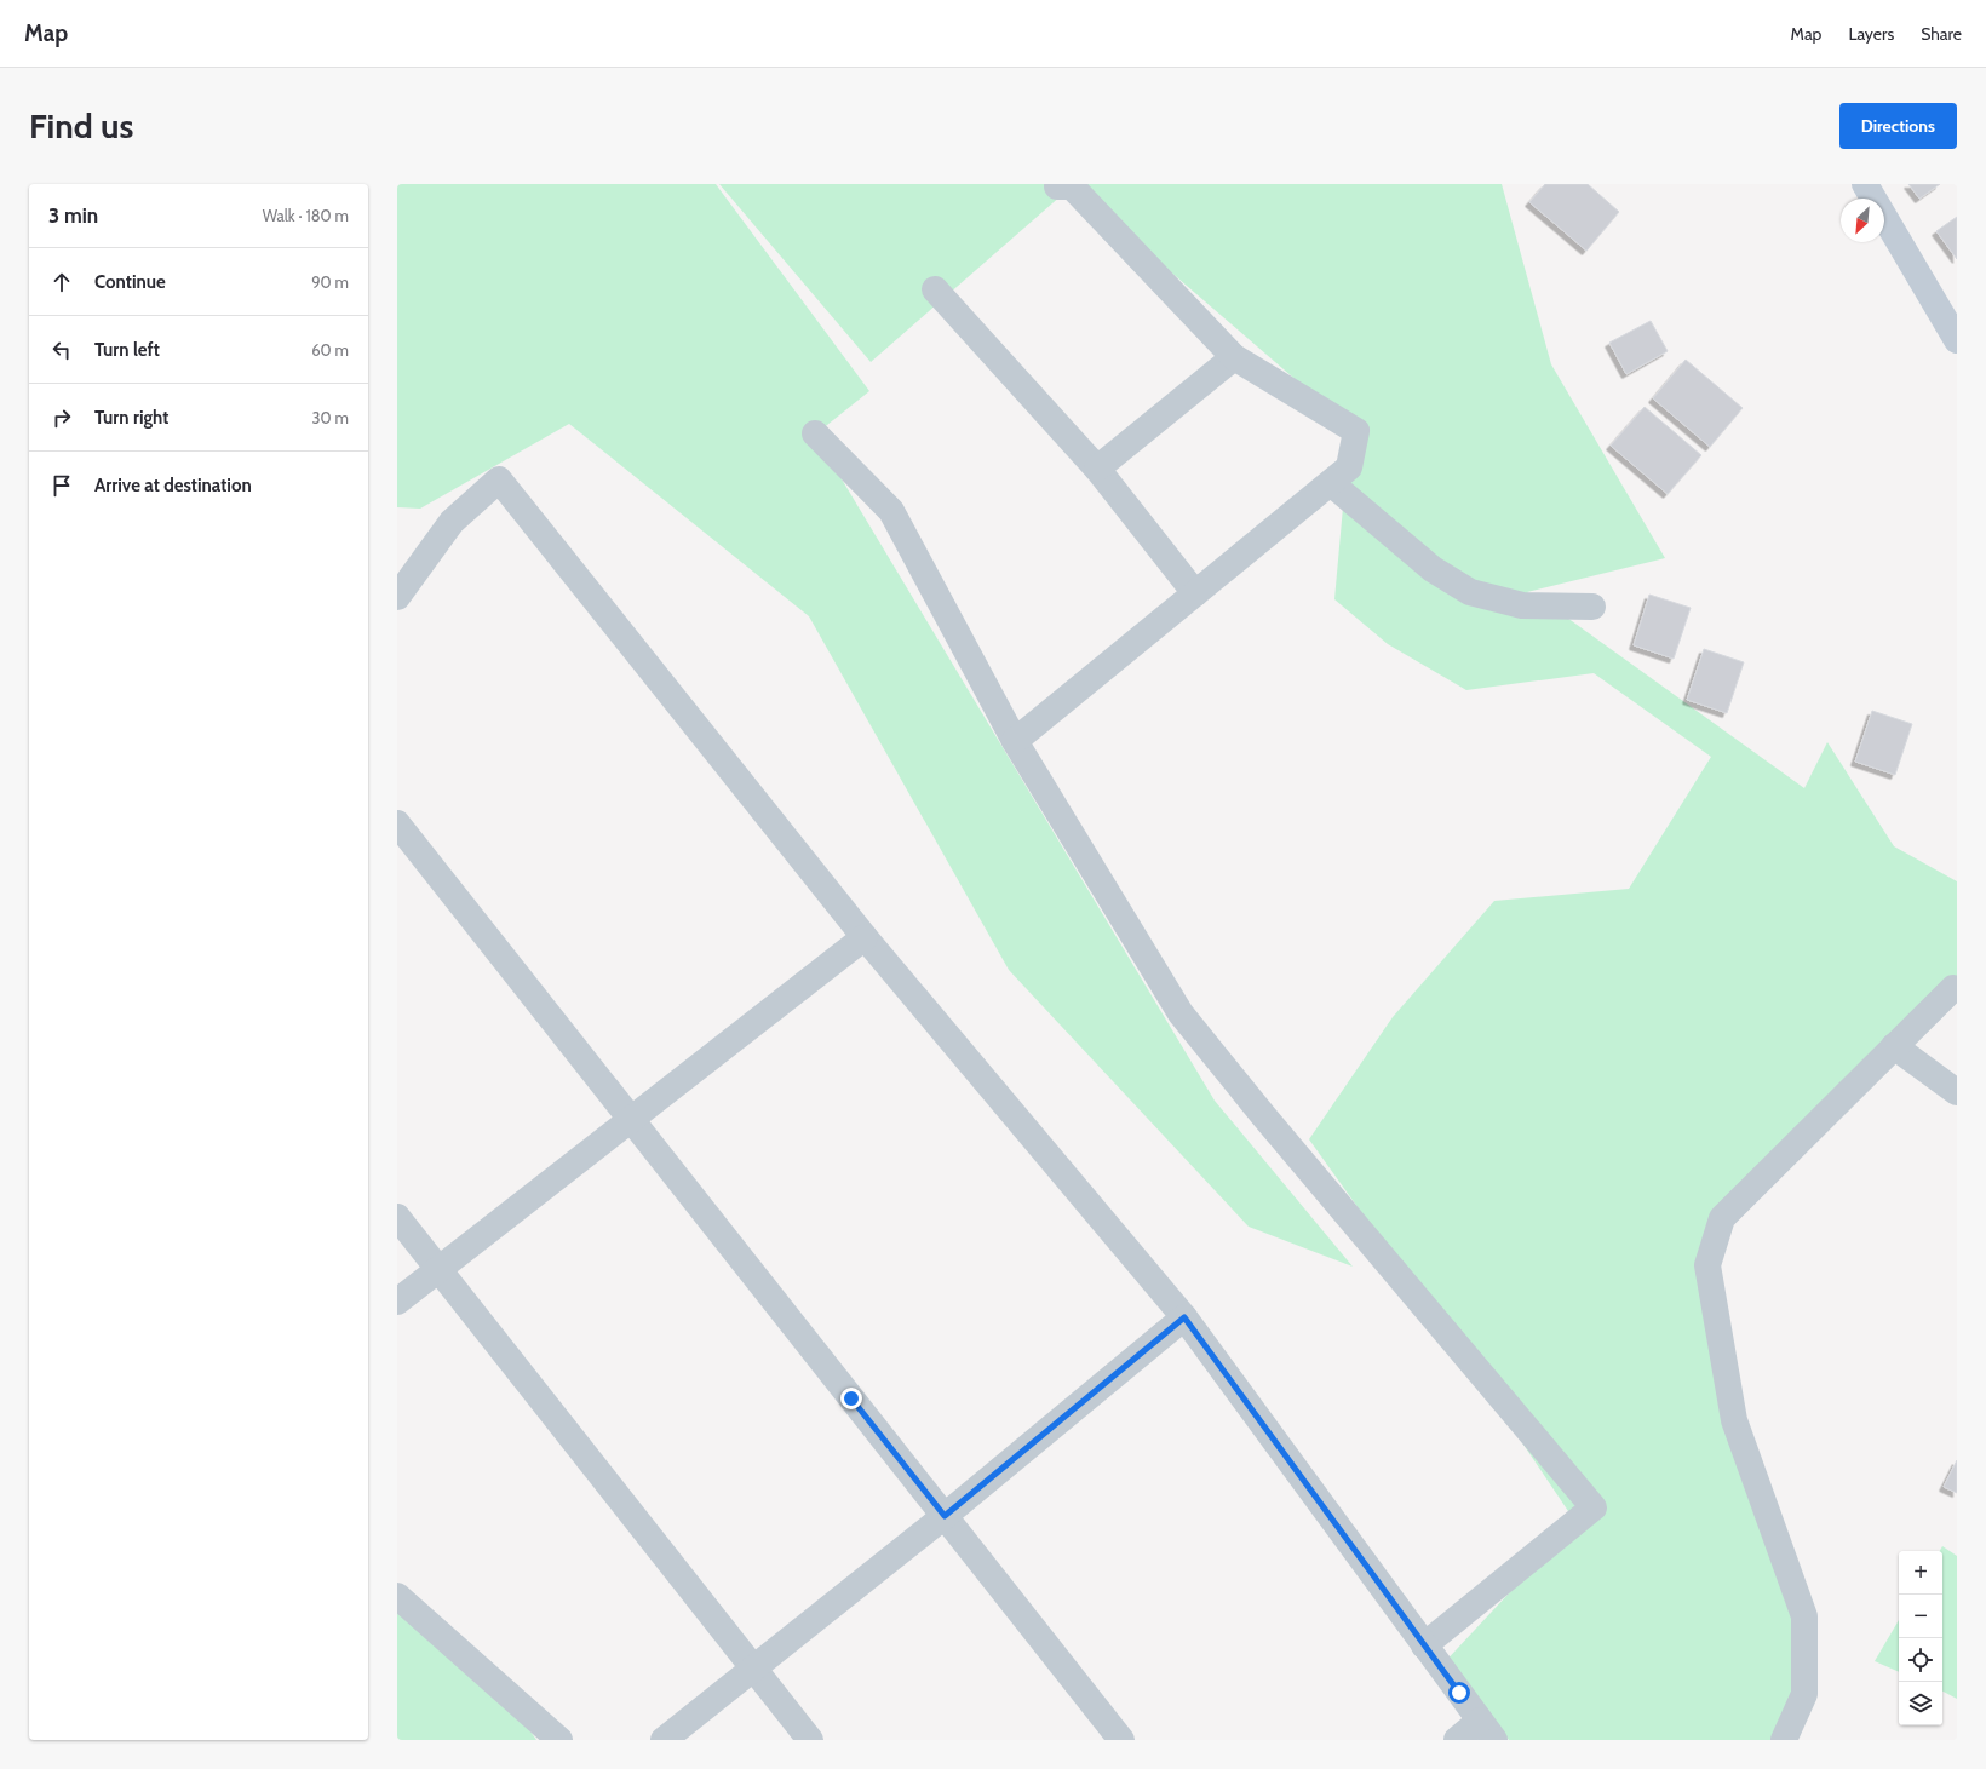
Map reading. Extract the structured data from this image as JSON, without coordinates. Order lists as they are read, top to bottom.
{
  "north": "bottom left",
  "page": {
    "header": "Map",
    "nav": ["Map", "Layers", "Share"],
    "buttons": "Directions",
    "title": "Find us",
    "heading": ["3 min", "Walk · 180 m"],
    "list": [
      ["Continue", "90 m"],
      ["Turn left", "60 m"],
      ["Turn right", "30 m"],
      "Arrive at destination"
    ],
    "map_buttons": ["+", "−"]
  }
}
